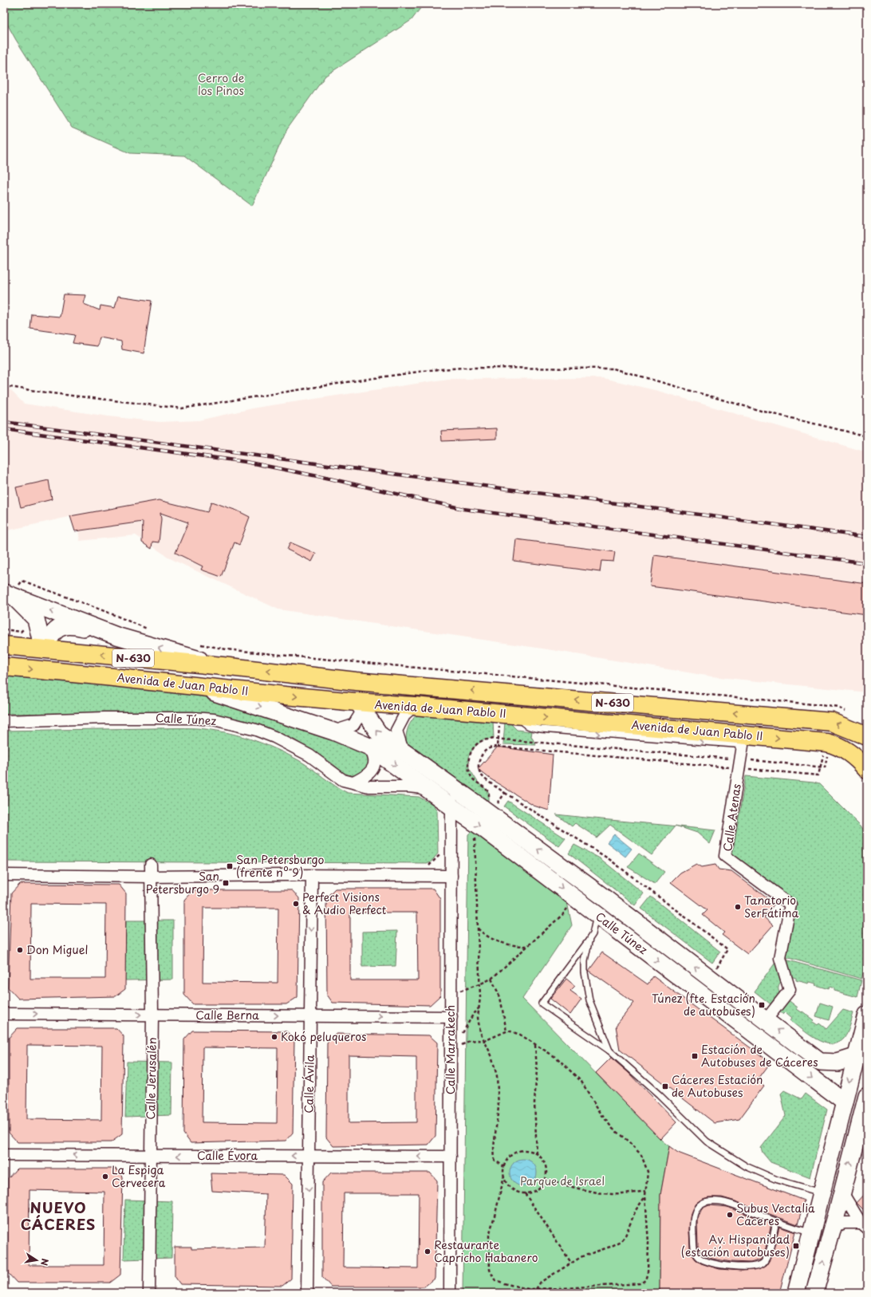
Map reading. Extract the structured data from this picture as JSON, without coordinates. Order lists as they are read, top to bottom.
{
  "streets": {
    "highway": ["N-630", "Avenida de Juan Pablo II"],
    "main road": ["Calle Túnez"],
    "street": [
      "Calle Atenas",
      "Calle Berna",
      "Calle Marrakech",
      "Calle Jerusalén",
      "Calle Ávila",
      "Calle Évora"
    ]
  },
  "crossings": [
    ["Avenida de Juan Pablo II", "Calle Túnez"],
    ["Avenida de Juan Pablo II", "Calle Atenas"],
    ["Calle Túnez", "Calle Atenas"],
    ["Calle Túnez", "Calle Marrakech"],
    ["Calle Berna", "Calle Marrakech"],
    ["Calle Berna", "Calle Jerusalén"],
    ["Calle Berna", "Calle Ávila"],
    ["Calle Marrakech", "Calle Évora"],
    ["Calle Jerusalén", "Calle Évora"],
    ["Calle Ávila", "Calle Évora"]
  ],
  "one_way": ["Calle Berna", "Calle Ávila", "Calle Évora"],
  "districts": ["NUEVO CÁCERES"],
  "parks": ["Cerro de los Pinos", "Parque de Israel"],
  "places": {
    "transit": [
      "San Petersburgo (frente nº 9)",
      "San Petersburgo 9",
      "Túnez (fte. Estación de autobuses)",
      "Estación de Autobuses de Cáceres",
      "Cáceres Estación de Autobuses",
      "Av. Hispanidad (estación autobuses)"
    ],
    "other": [
      "Perfect Visions & Audio Perfect",
      "Tanatorio SerFátima",
      "Don Miguel",
      "Kokó peluqueros",
      "La Espiga Cervecera",
      "Subus Vectalia Cáceres",
      "Restaurante Capricho Habanero"
    ]
  },
  "north": "right"
}
